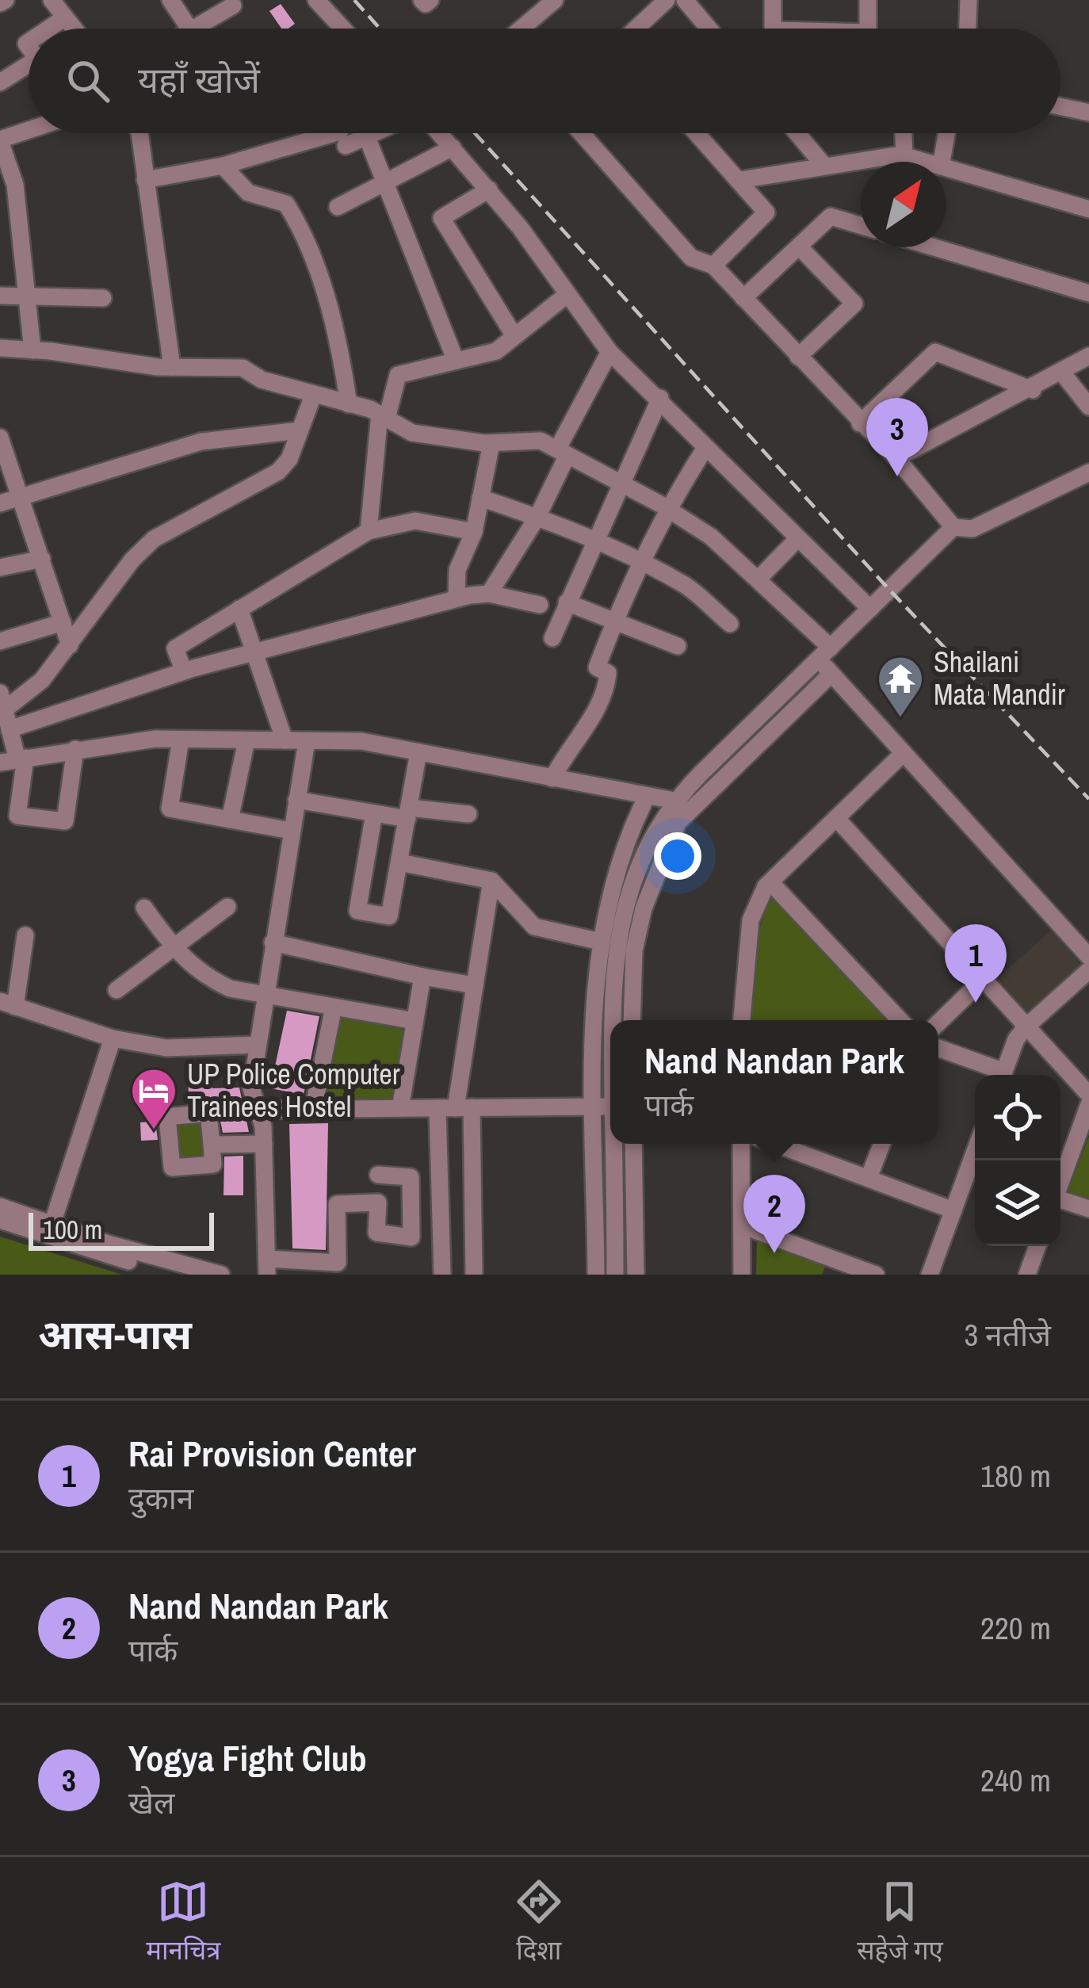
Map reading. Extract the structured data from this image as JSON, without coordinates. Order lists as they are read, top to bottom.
{
  "places": {
    "temple": ["Shailani Mata Mandir"],
    "hotel": ["UP Police Computer Trainees Hostel"]
  },
  "scale_bar": "100 m",
  "north": "top right",
  "page": {
    "search": "यहाँ खोजें",
    "pins": ["3", "1", "2"],
    "popup": ["Nand Nandan Park", "पार्क"],
    "scale": "100 m",
    "heading": ["आस-पास", "3 नतीजे"],
    "list": [
      {
        "mark": "1",
        "name": "Rai Provision Center",
        "note": "दुकान",
        "value": "180 m"
      },
      {
        "mark": "2",
        "name": "Nand Nandan Park",
        "note": "पार्क",
        "value": "220 m"
      },
      {
        "mark": "3",
        "name": "Yogya Fight Club",
        "note": "खेल",
        "value": "240 m"
      }
    ],
    "nav": ["मानचित्र", "दिशा", "सहेजे गए"]
  }
}
